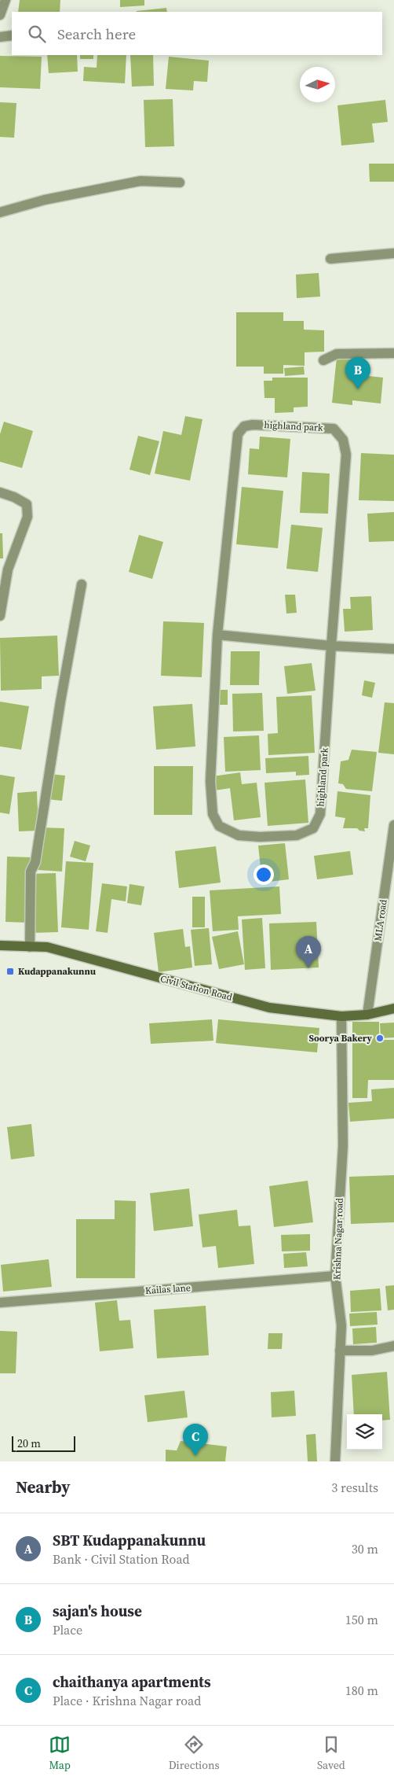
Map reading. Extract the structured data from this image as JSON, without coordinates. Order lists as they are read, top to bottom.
{
  "streets": {
    "main road": ["Civil Station Road"],
    "street": [
      "highland park",
      "MLA road",
      "Krishna Nagar road",
      "Kailas lane"
    ]
  },
  "crossings": [
    ["MLA road", "Civil Station Road"],
    ["Civil Station Road", "Krishna Nagar road"],
    ["Krishna Nagar road", "Kailas lane"]
  ],
  "places": {
    "transit": ["Kudappanakunnu"],
    "other": ["Soorya Bakery"]
  },
  "scale_bar": "20 m",
  "north": "right",
  "page": {
    "search": "Search here",
    "pins": ["B", "A", "C"],
    "scale": "20 m",
    "heading": ["Nearby", "3 results"],
    "list": [
      {
        "mark": "A",
        "name": "SBT Kudappanakunnu",
        "note": "Bank · Civil Station Road",
        "value": "30 m"
      },
      {
        "mark": "B",
        "name": "sajan's house",
        "note": "Place",
        "value": "150 m"
      },
      {
        "mark": "C",
        "name": "chaithanya apartments",
        "note": "Place · Krishna Nagar road",
        "value": "180 m"
      }
    ],
    "nav": ["Map", "Directions", "Saved"]
  }
}
